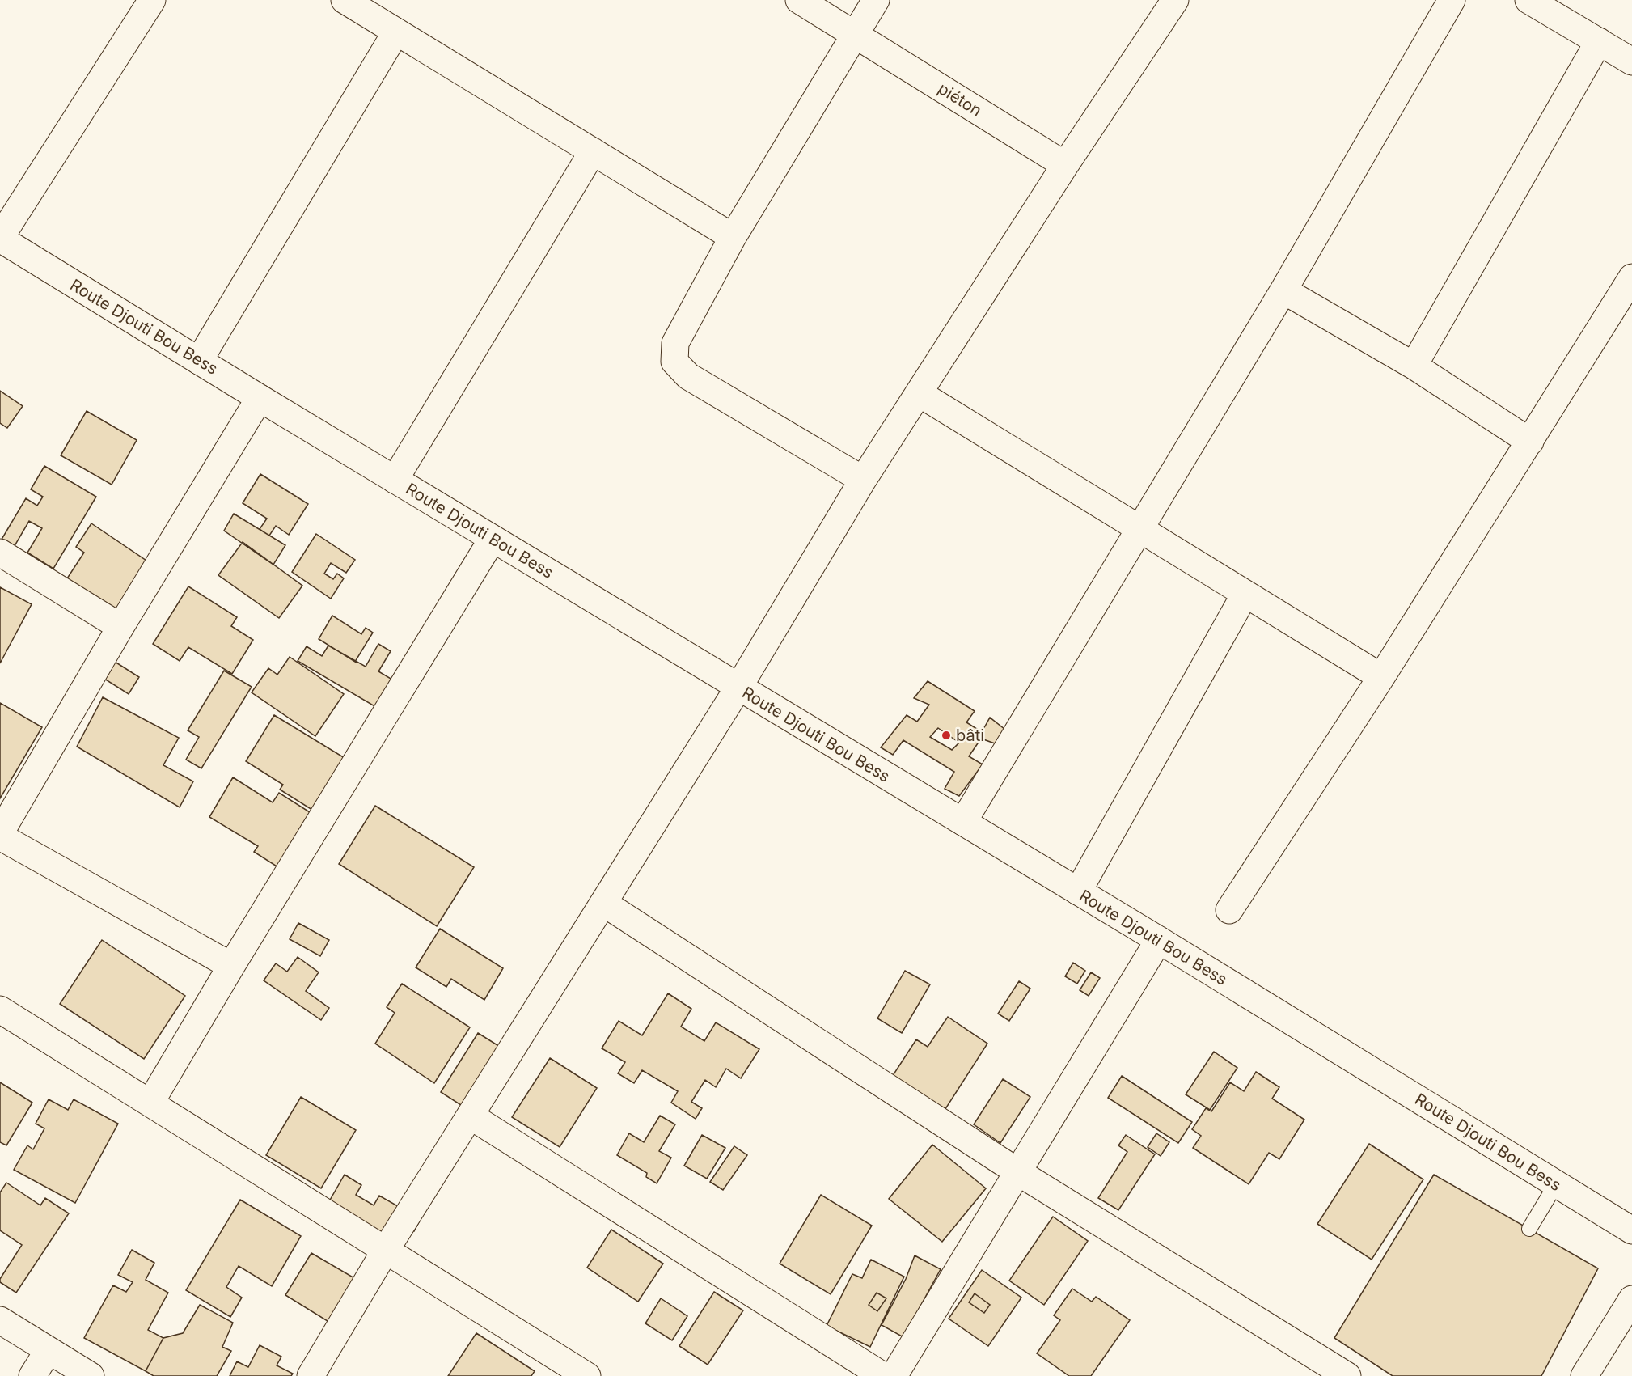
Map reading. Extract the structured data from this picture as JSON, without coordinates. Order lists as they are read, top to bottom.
{
  "streets": {
    "main road": ["piéton", "Route Djouti Bou Bess"]
  },
  "places": ["bâti"]
}
